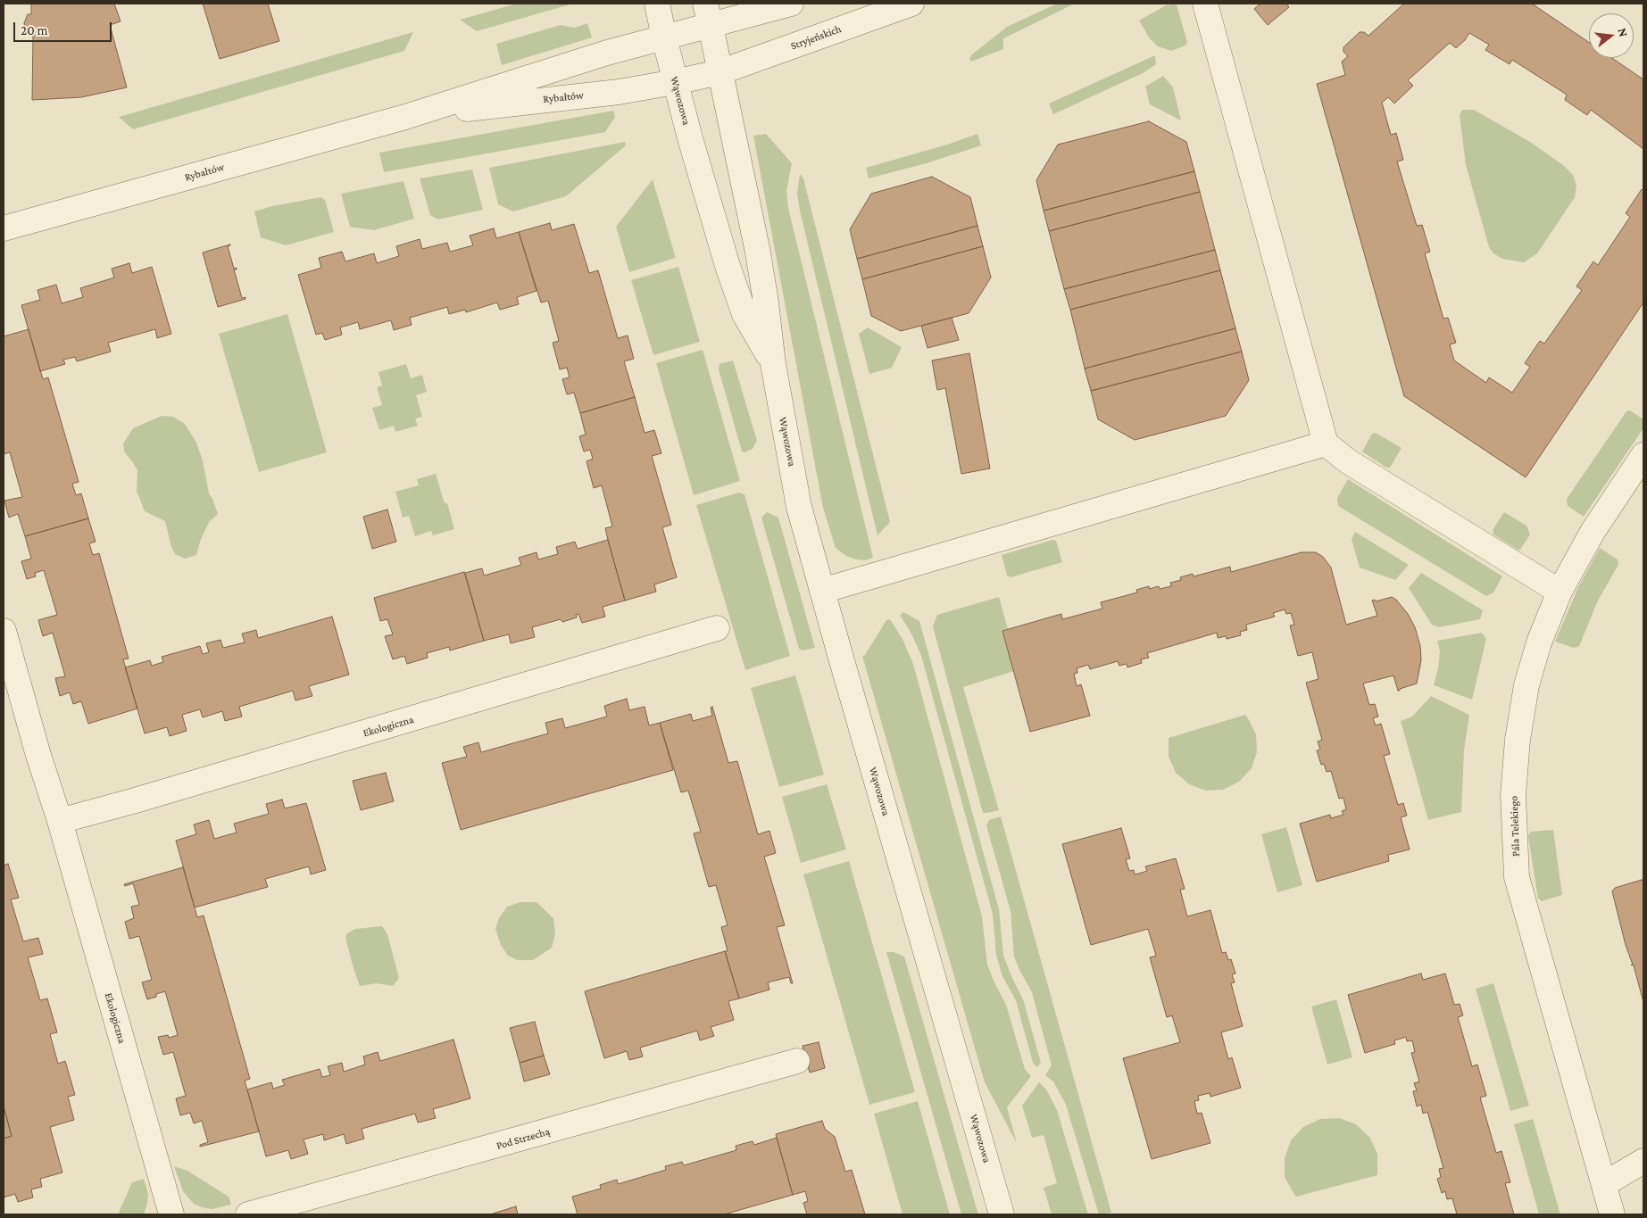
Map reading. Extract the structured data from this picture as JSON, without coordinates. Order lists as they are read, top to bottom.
{
  "streets": {
    "street": [
      "Stryjeńskich",
      "Rybałtów",
      "Wąwozowa",
      "Ekologiczna",
      "Pála Telekiego",
      "Pod Strzechą"
    ]
  },
  "crossings": [
    ["Stryjeńskich", "Rybałtów"],
    ["Stryjeńskich", "Wąwozowa"],
    ["Rybałtów", "Wąwozowa"]
  ],
  "scale_bar": "20 m",
  "north": "right"
}
